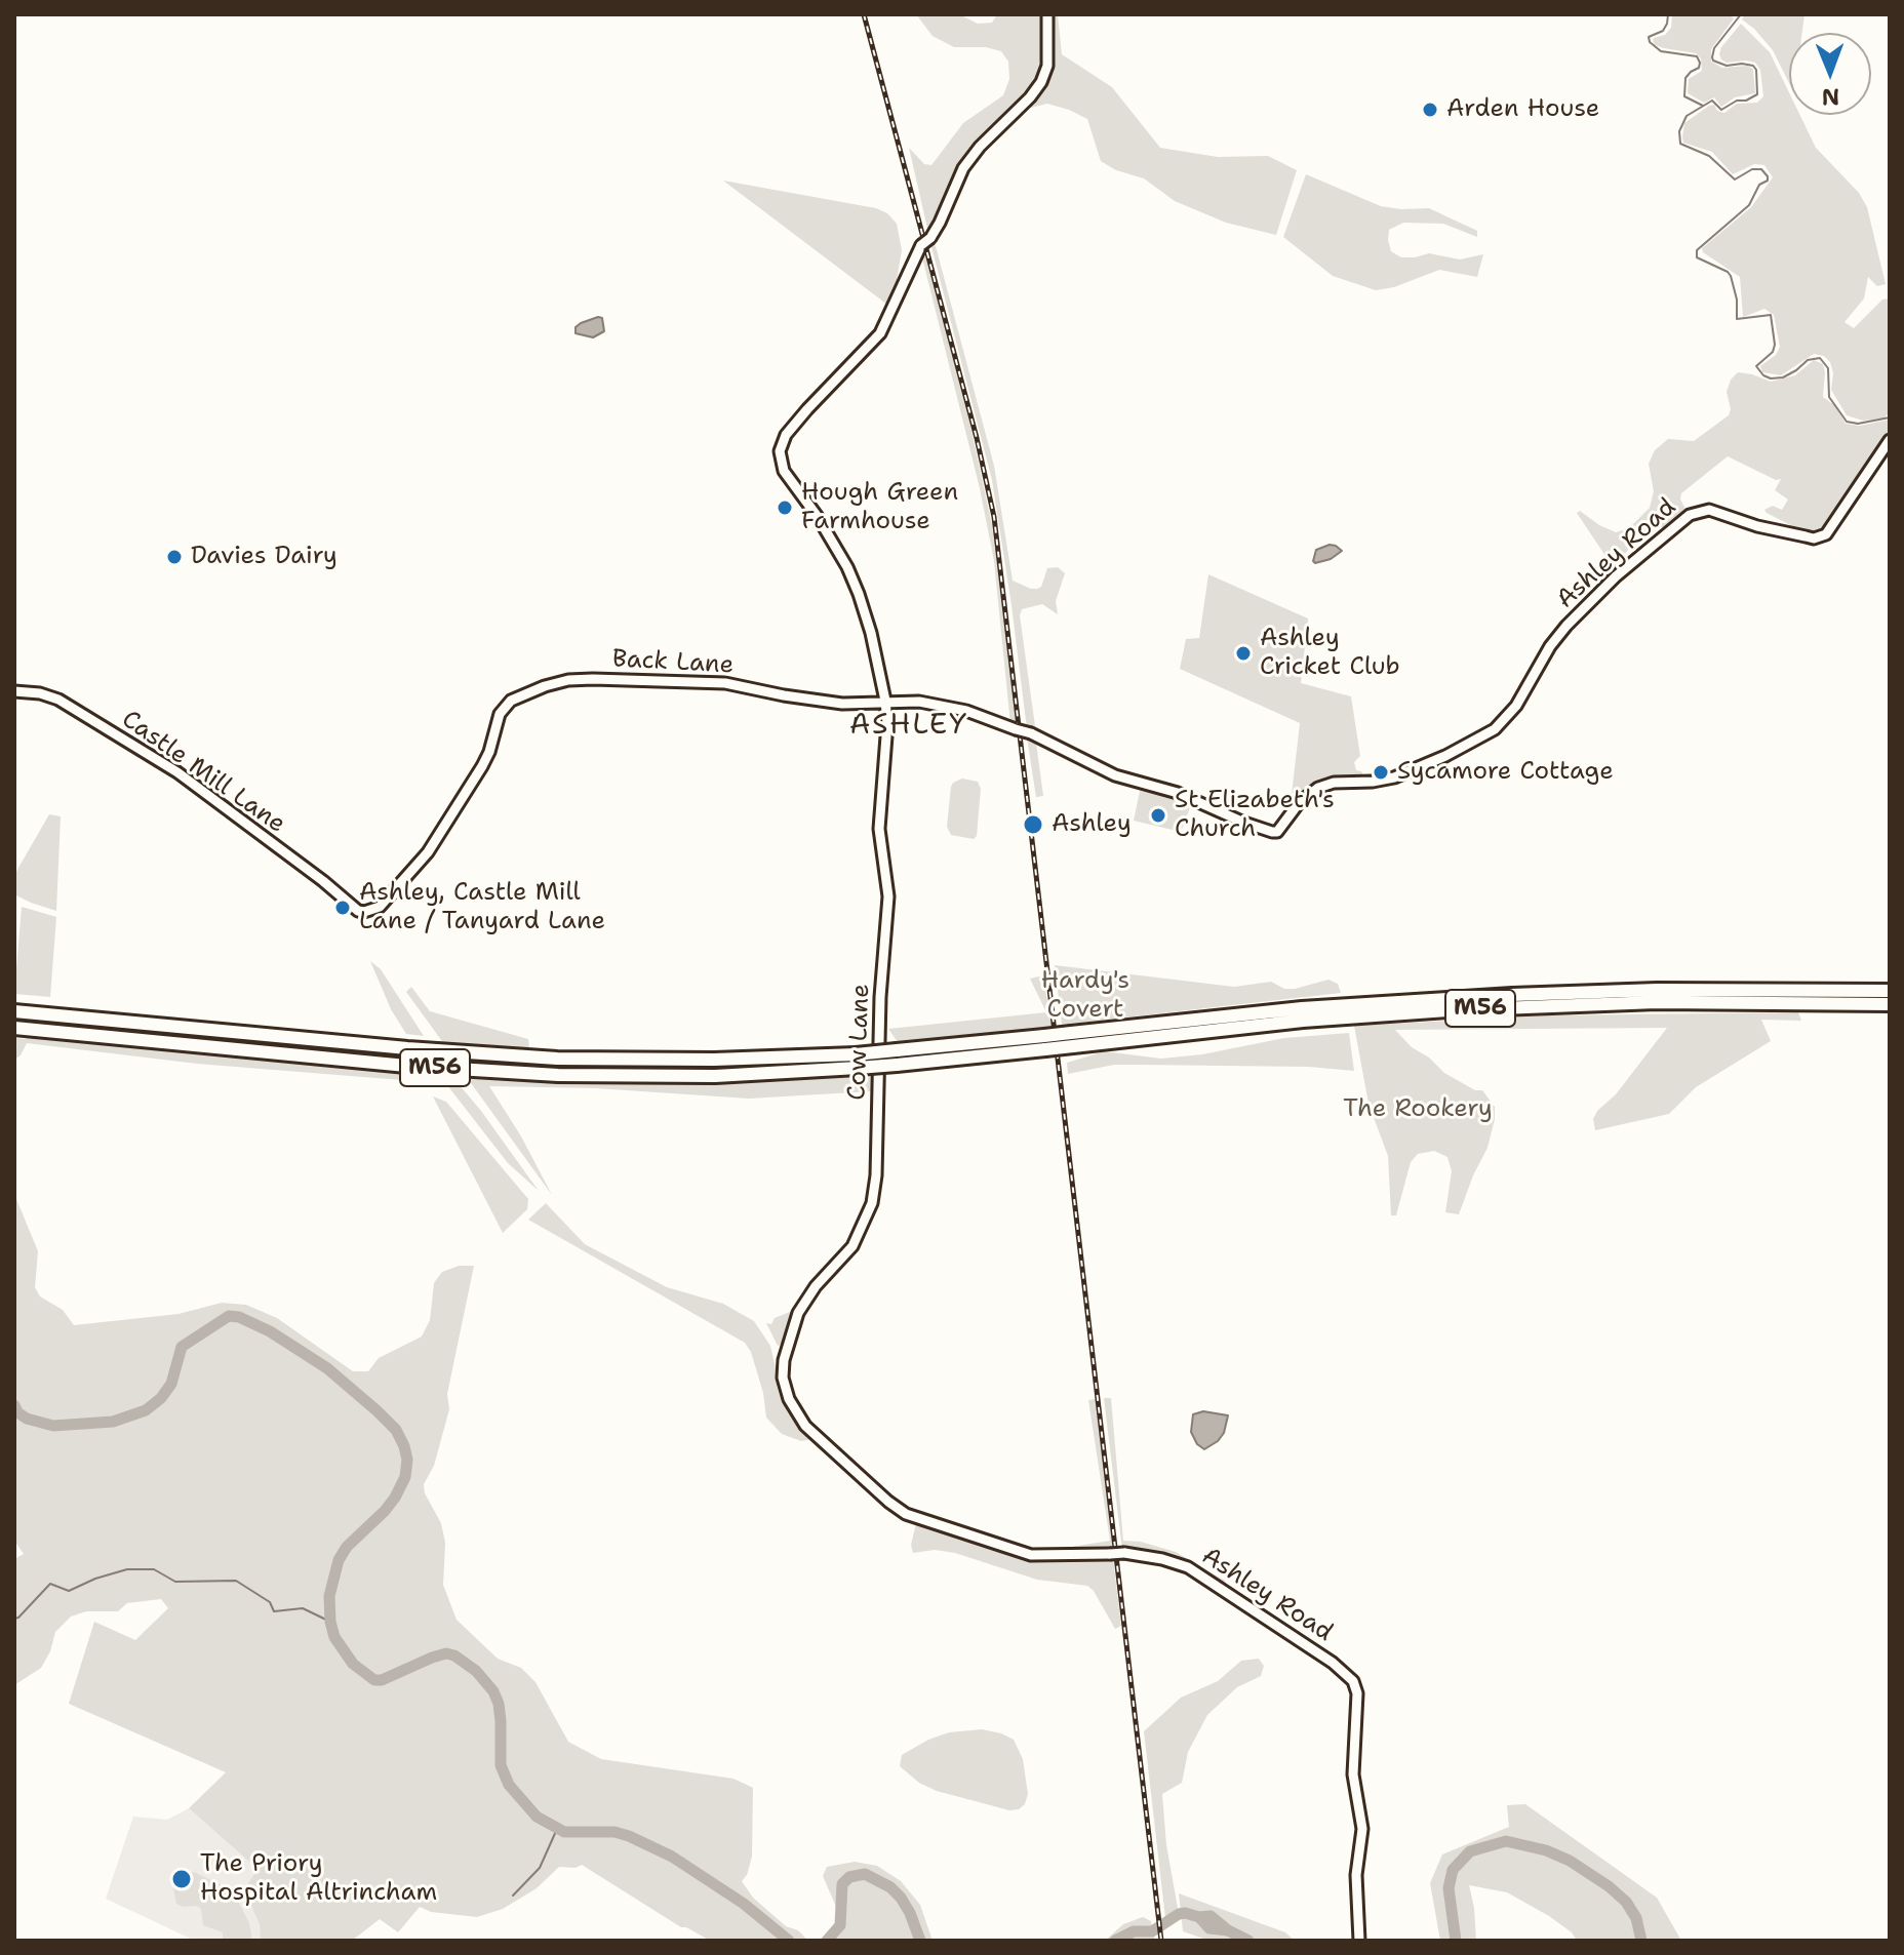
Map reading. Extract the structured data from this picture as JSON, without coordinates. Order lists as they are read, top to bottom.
{
  "streets": {
    "highway": ["M56"],
    "street": [
      "Ashley Road",
      "Back Lane",
      "Castle Mill Lane",
      "Cow Lane"
    ]
  },
  "crossings": [
    ["Ashley Road", "Back Lane"],
    ["Ashley Road", "Cow Lane"],
    ["Back Lane", "Castle Mill Lane"],
    ["Back Lane", "Cow Lane"]
  ],
  "districts": ["ASHLEY"],
  "parks": ["Hardy's Covert", "The Rookery"],
  "places": [
    "Arden House",
    "Hough Green Farmhouse",
    "Davies Dairy",
    "Ashley Cricket Club",
    "Sycamore Cottage",
    "St Elizabeth's Church",
    "Ashley",
    "Ashley, Castle Mill Lane / Tanyard Lane",
    "The Priory Hospital Altrincham"
  ],
  "north": "bottom"
}
